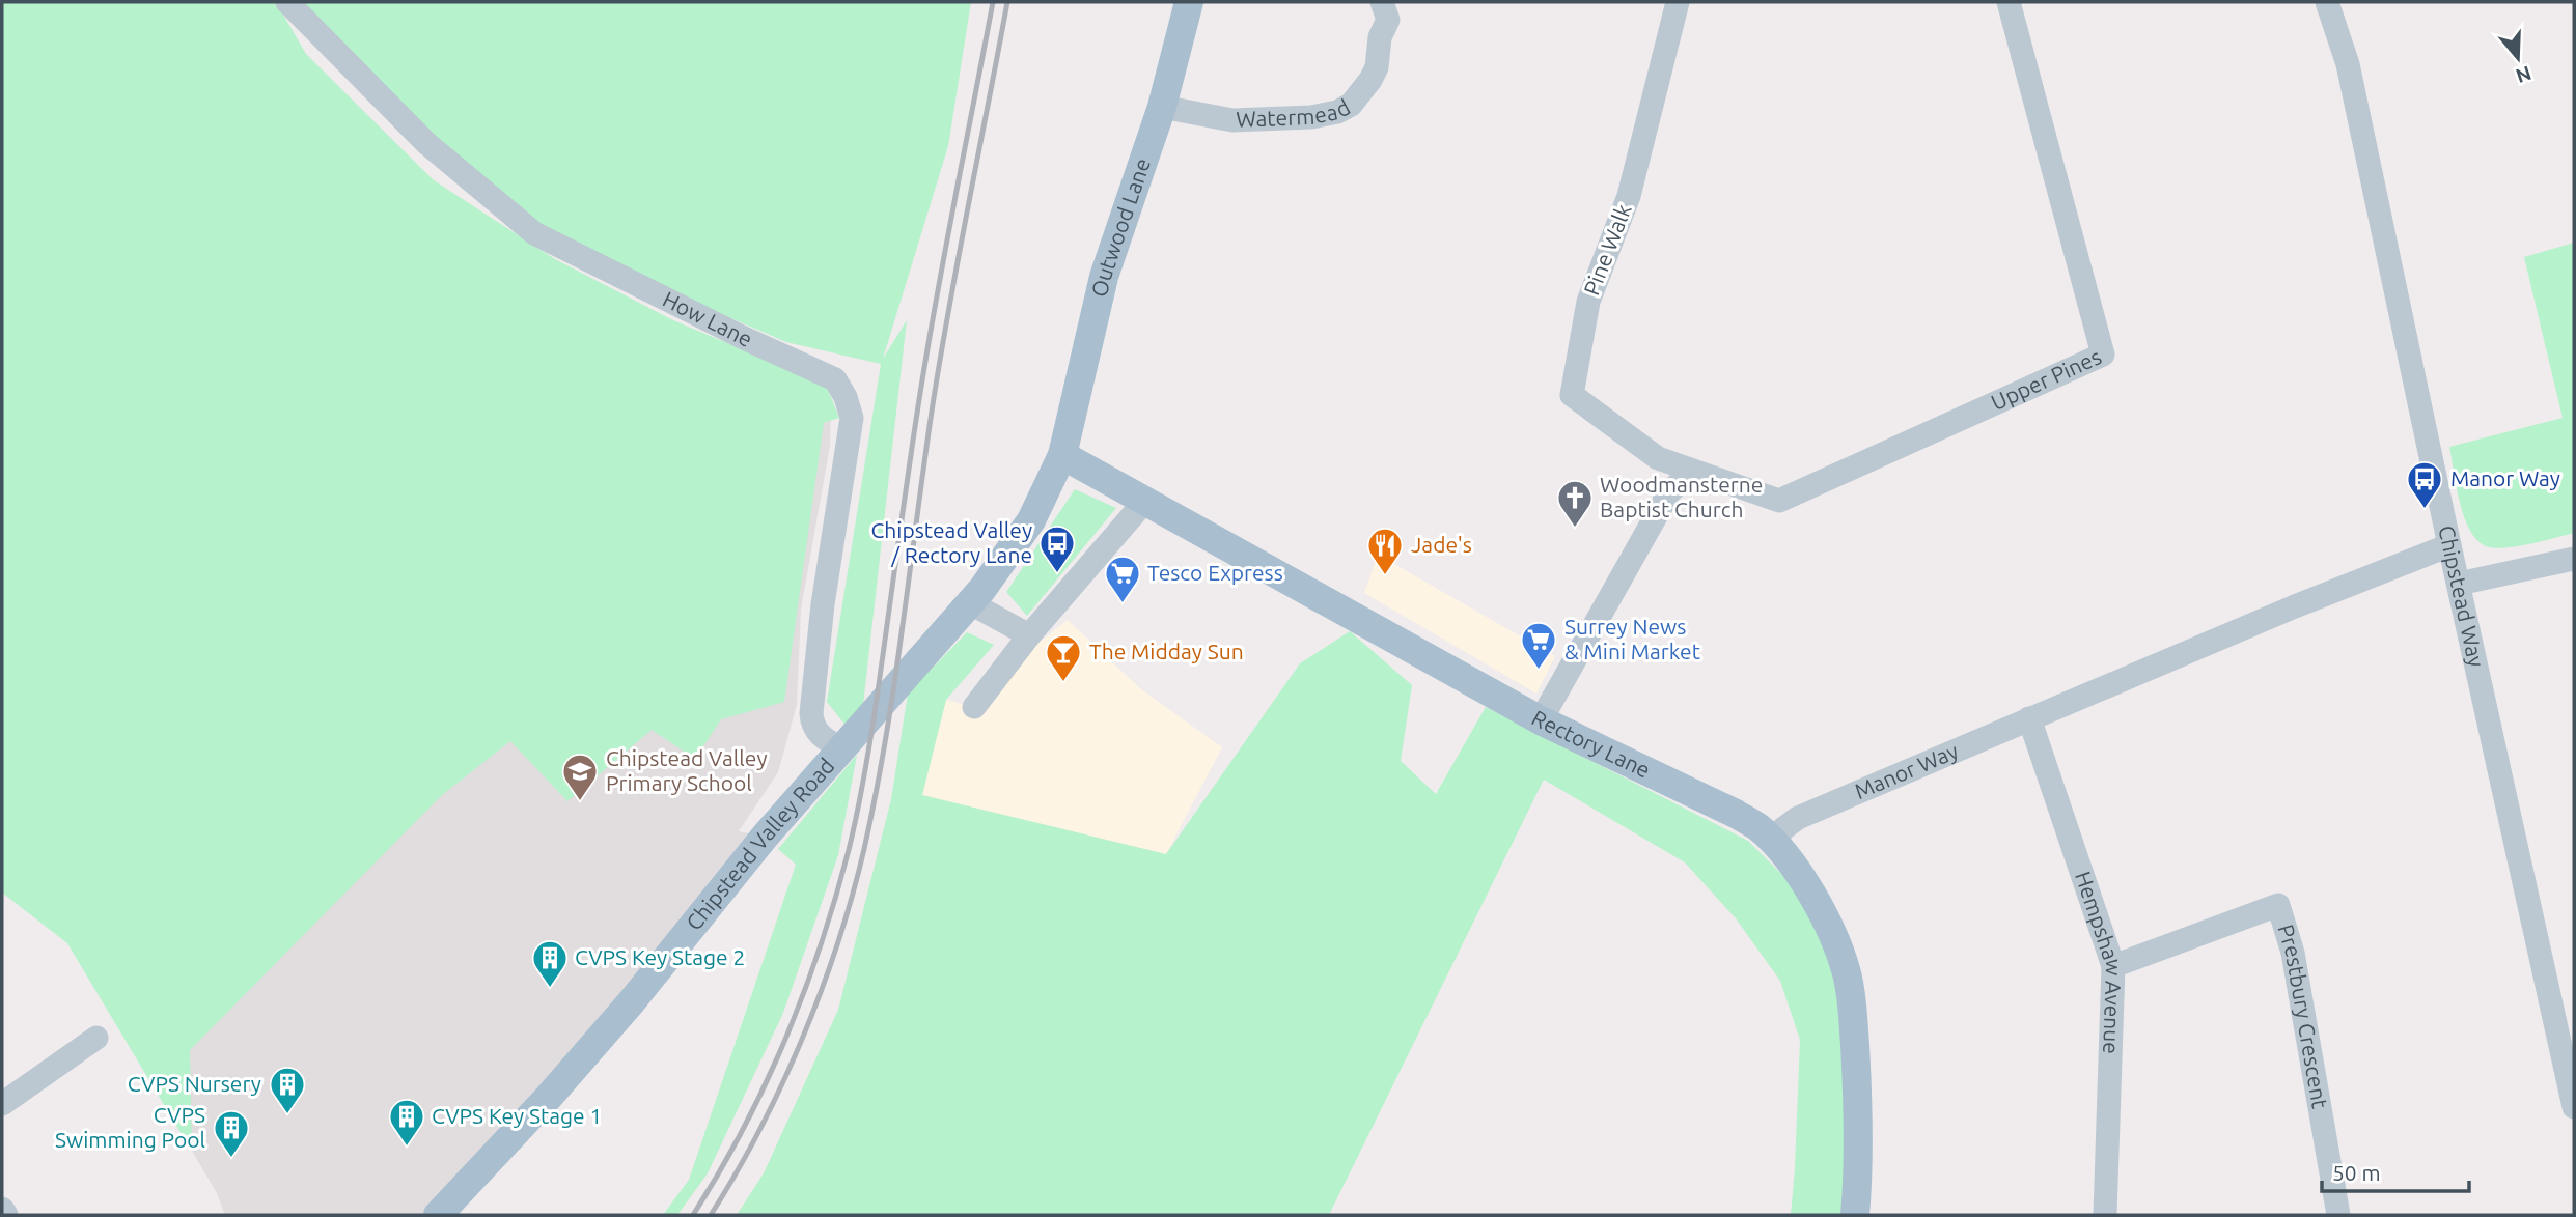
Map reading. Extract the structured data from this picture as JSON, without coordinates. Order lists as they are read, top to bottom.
{
  "streets": {
    "main road": ["Outwood Lane", "Rectory Lane", "Chipstead Valley Road"],
    "street": [
      "Watermead",
      "Pine Walk",
      "How Lane",
      "Upper Pines",
      "Chipstead Way",
      "Manor Way",
      "Hempshaw Avenue",
      "Prestbury Crescent"
    ]
  },
  "crossings": [
    ["Watermead", "Outwood Lane"],
    ["Outwood Lane", "Rectory Lane"],
    ["Outwood Lane", "Chipstead Valley Road"],
    ["Pine Walk", "Upper Pines"],
    ["How Lane", "Chipstead Valley Road"],
    ["Chipstead Way", "Manor Way"],
    ["Rectory Lane", "Manor Way"],
    ["Rectory Lane", "Chipstead Valley Road"],
    ["Manor Way", "Hempshaw Avenue"],
    ["Hempshaw Avenue", "Prestbury Crescent"]
  ],
  "places": {
    "bus stop": ["Manor Way", "Chipstead Valley / Rectory Lane"],
    "church": ["Woodmansterne Baptist Church"],
    "restaurant": ["Jade's"],
    "supermarket": ["Tesco Express", "Surrey News & Mini Market"],
    "bar": ["The Midday Sun"],
    "school or university": ["Chipstead Valley Primary School"],
    "building": [
      "CVPS Key Stage 2",
      "CVPS Nursery",
      "CVPS Key Stage 1",
      "CVPS Swimming Pool"
    ]
  },
  "scale_bar": "50 m",
  "north": "bottom"
}
